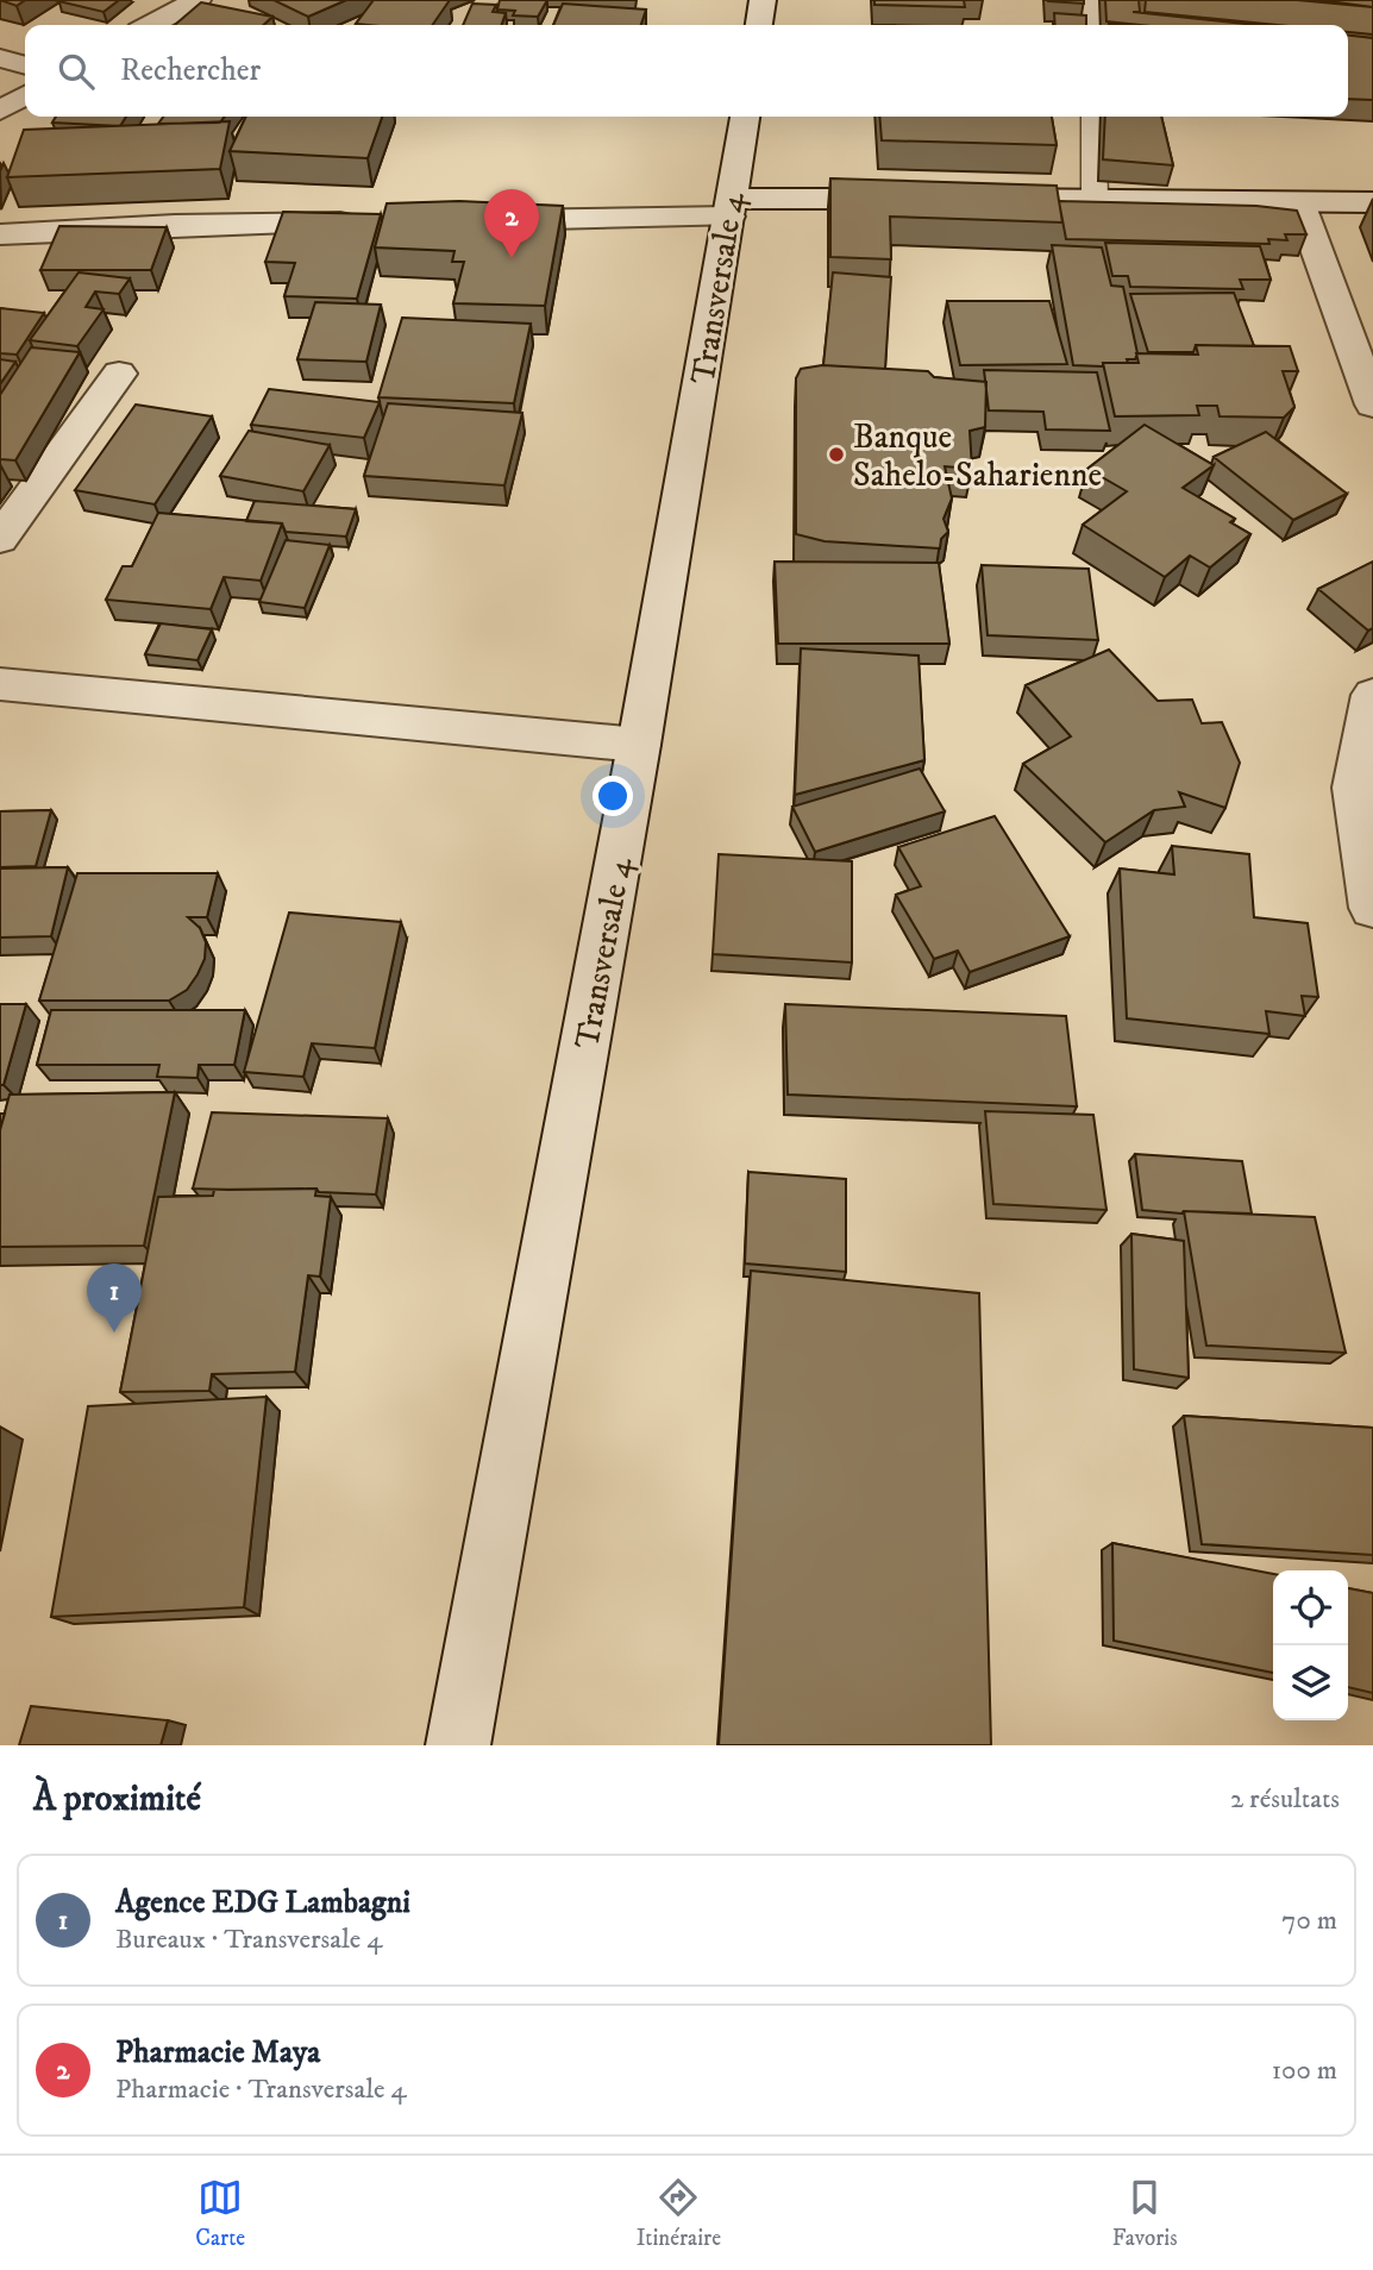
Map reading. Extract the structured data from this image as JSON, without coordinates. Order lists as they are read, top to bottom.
{
  "streets": {
    "street": ["Transversale 4"]
  },
  "places": ["Banque Sahelo-Saharienne"],
  "page": {
    "search": "Rechercher",
    "pins": ["2", "1"],
    "heading": ["À proximité", "2 résultats"],
    "list": [
      {
        "mark": "1",
        "name": "Agence EDG Lambagni",
        "note": "Bureaux · Transversale 4",
        "value": "70 m"
      },
      {
        "mark": "2",
        "name": "Pharmacie Maya",
        "note": "Pharmacie · Transversale 4",
        "value": "100 m"
      }
    ],
    "nav": ["Carte", "Itinéraire", "Favoris"]
  }
}
